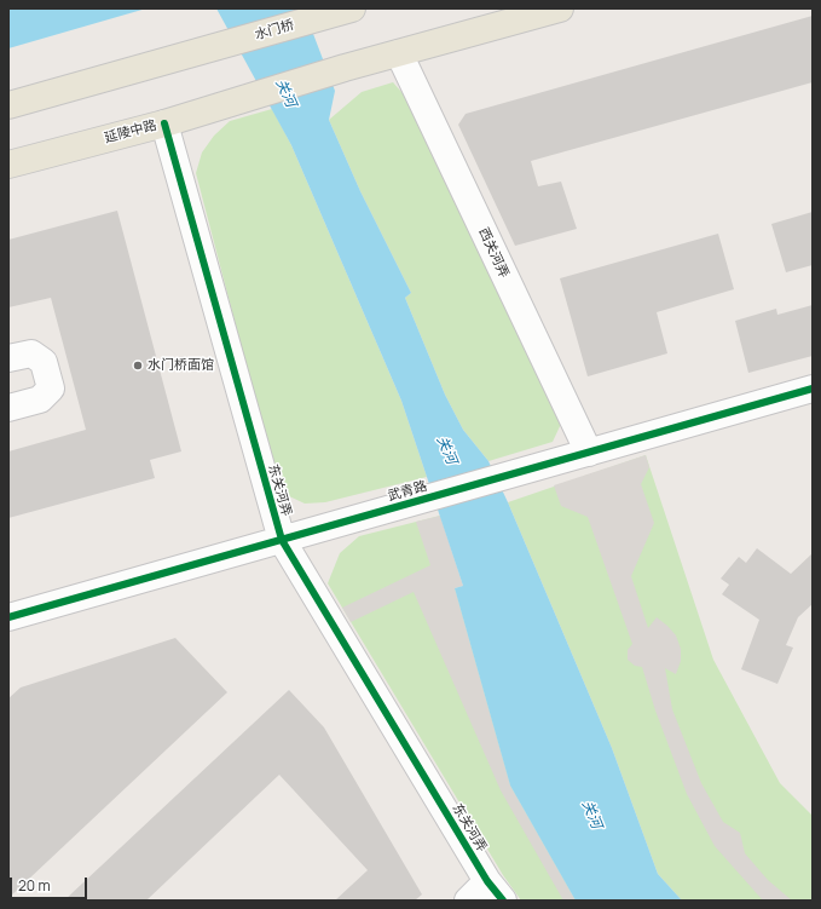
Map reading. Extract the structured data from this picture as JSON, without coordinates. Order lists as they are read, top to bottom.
{
  "streets": {
    "main road": ["水门桥", "延陵中路"],
    "street": ["西关河弄", "东关河弄", "武青路"]
  },
  "crossings": [
    ["延陵中路", "西关河弄"],
    ["延陵中路", "东关河弄"],
    ["西关河弄", "武青路"],
    ["东关河弄", "武青路"]
  ],
  "water": ["关河"],
  "places": ["水门桥面馆"],
  "scale_bar": "20 m"
}
